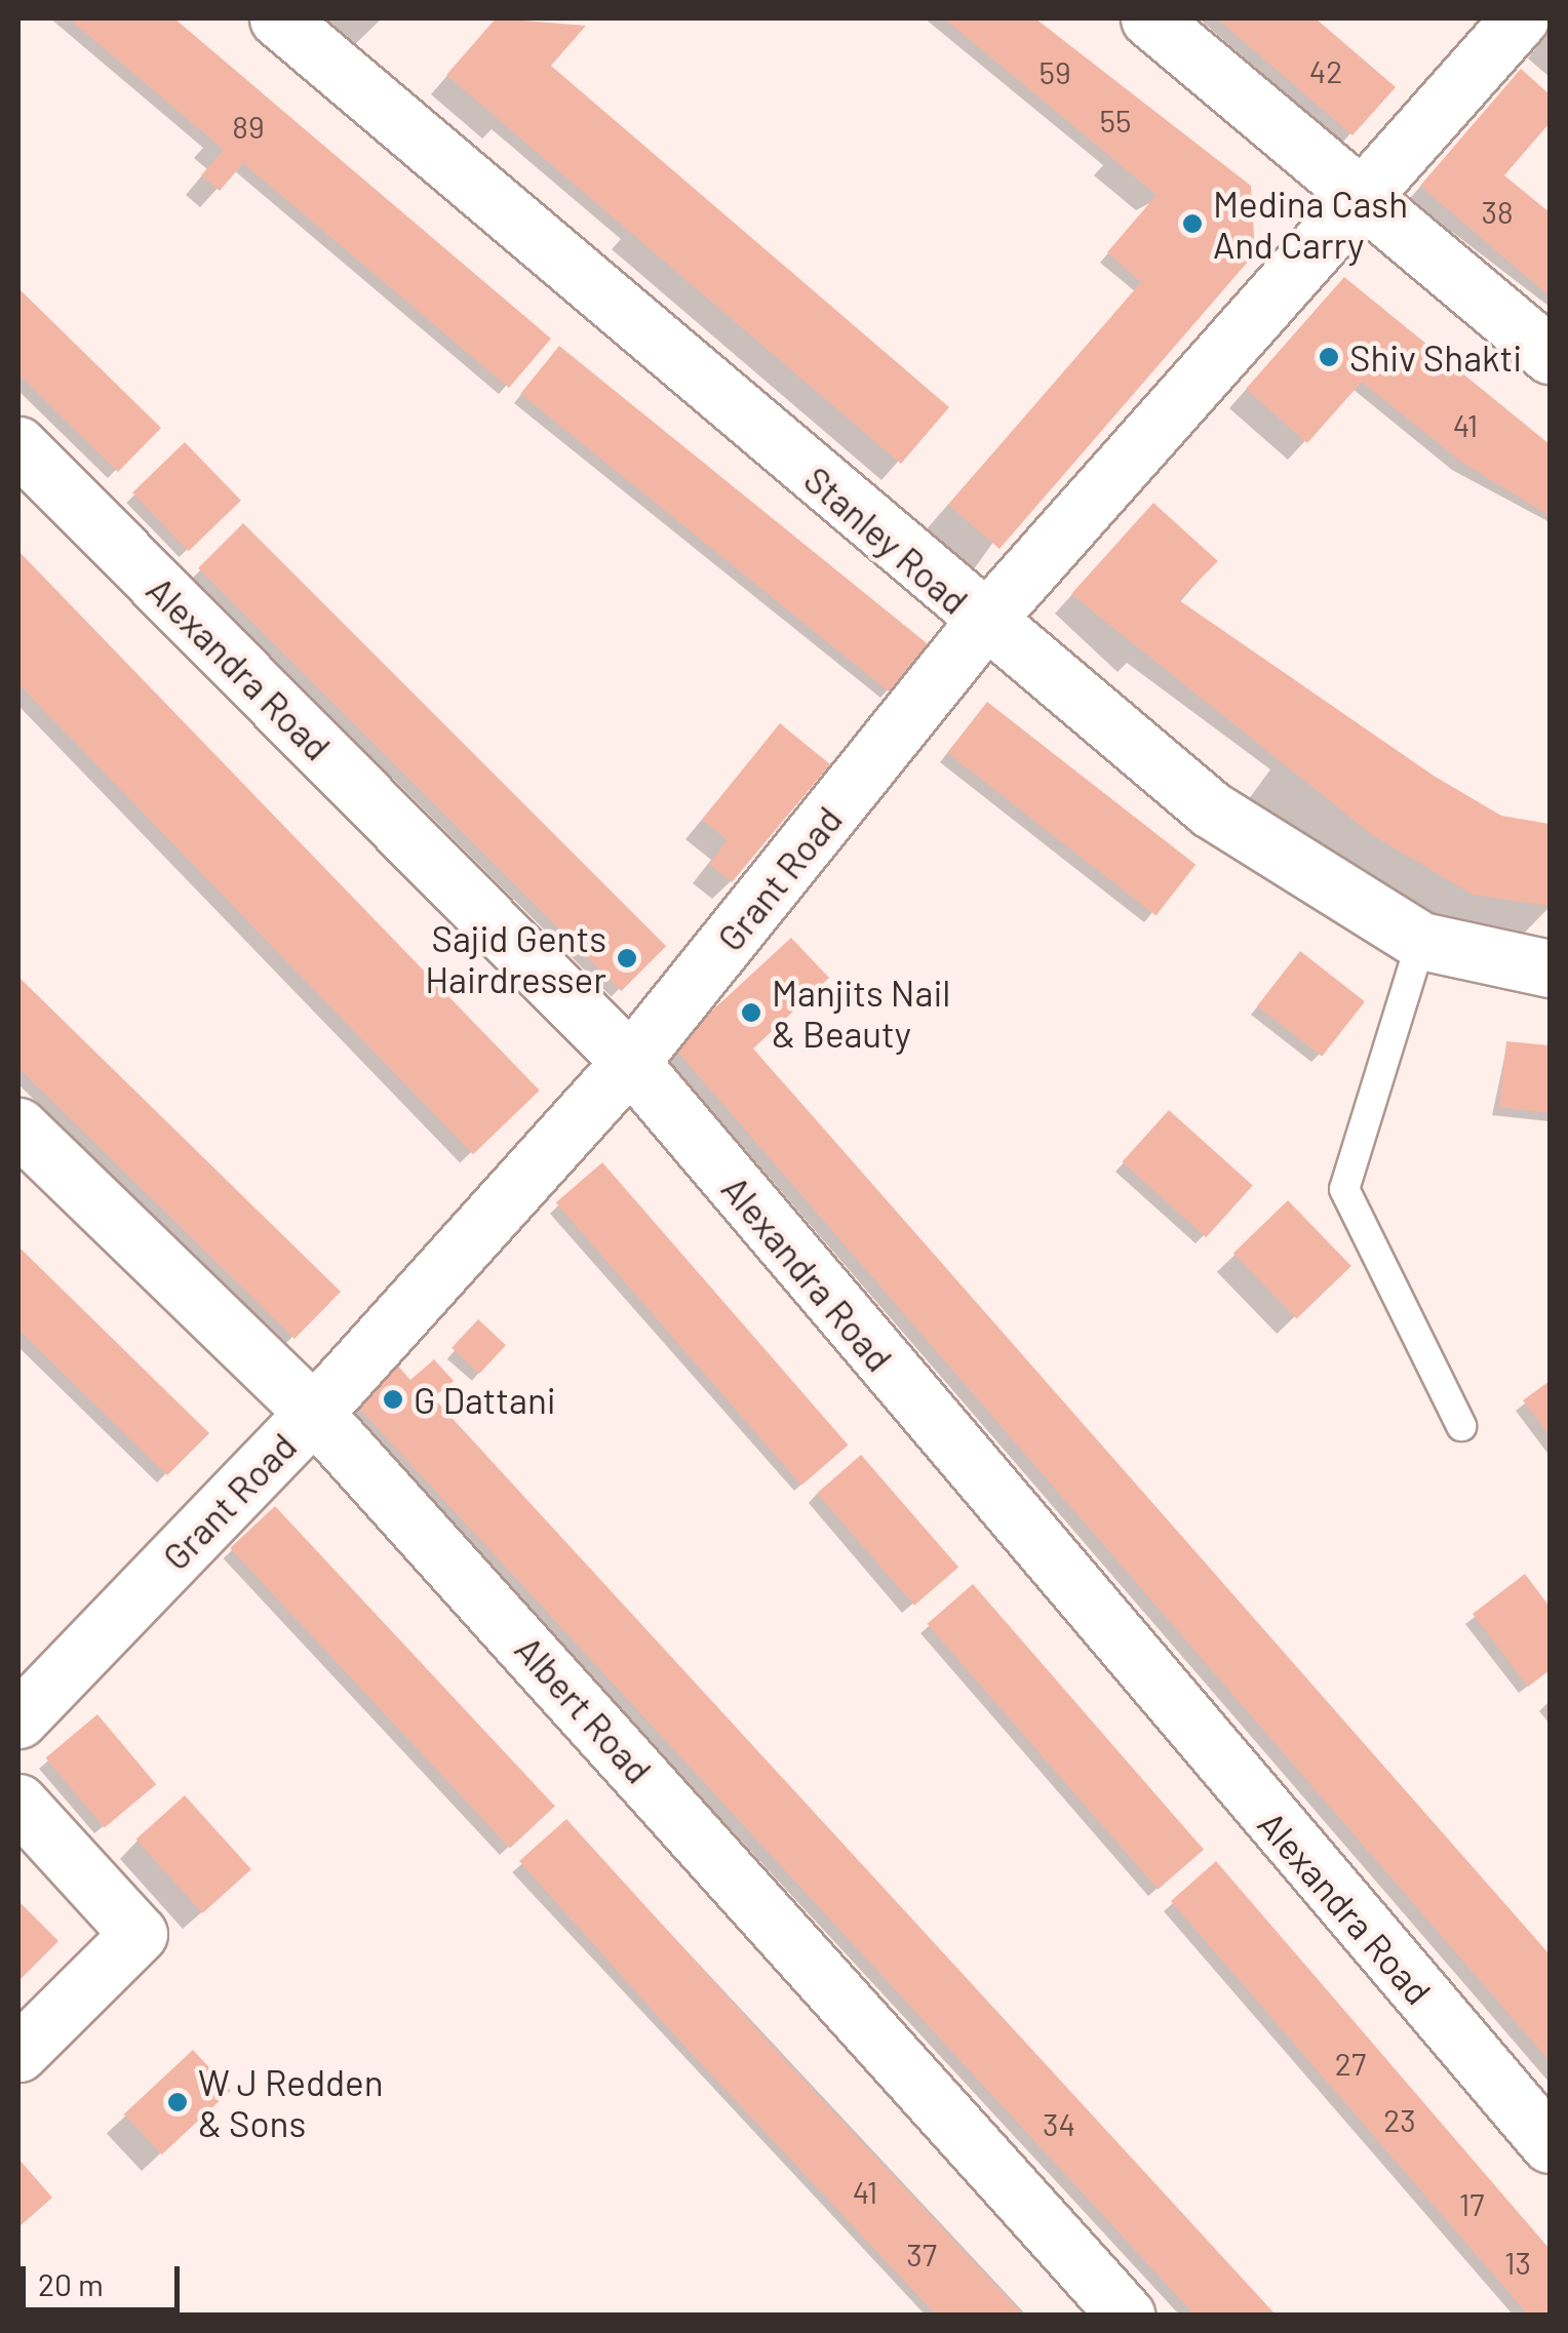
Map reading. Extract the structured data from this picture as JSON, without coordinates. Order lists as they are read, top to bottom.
{
  "streets": {
    "street": [
      "Stanley Road",
      "Alexandra Road",
      "Grant Road",
      "Albert Road"
    ]
  },
  "crossings": [
    ["Stanley Road", "Grant Road"],
    ["Alexandra Road", "Grant Road"],
    ["Grant Road", "Albert Road"]
  ],
  "places": [
    "Medina Cash And Carry",
    "Shiv Shakti",
    "Sajid Gents Hairdresser",
    "Manjits Nail & Beauty",
    "G Dattani",
    "W J Redden & Sons"
  ],
  "house_numbers": [
    "42",
    "59",
    "55",
    "89",
    "38",
    "41",
    "27",
    "23",
    "34",
    "41",
    "17",
    "37",
    "13"
  ],
  "scale_bar": "20 m"
}
